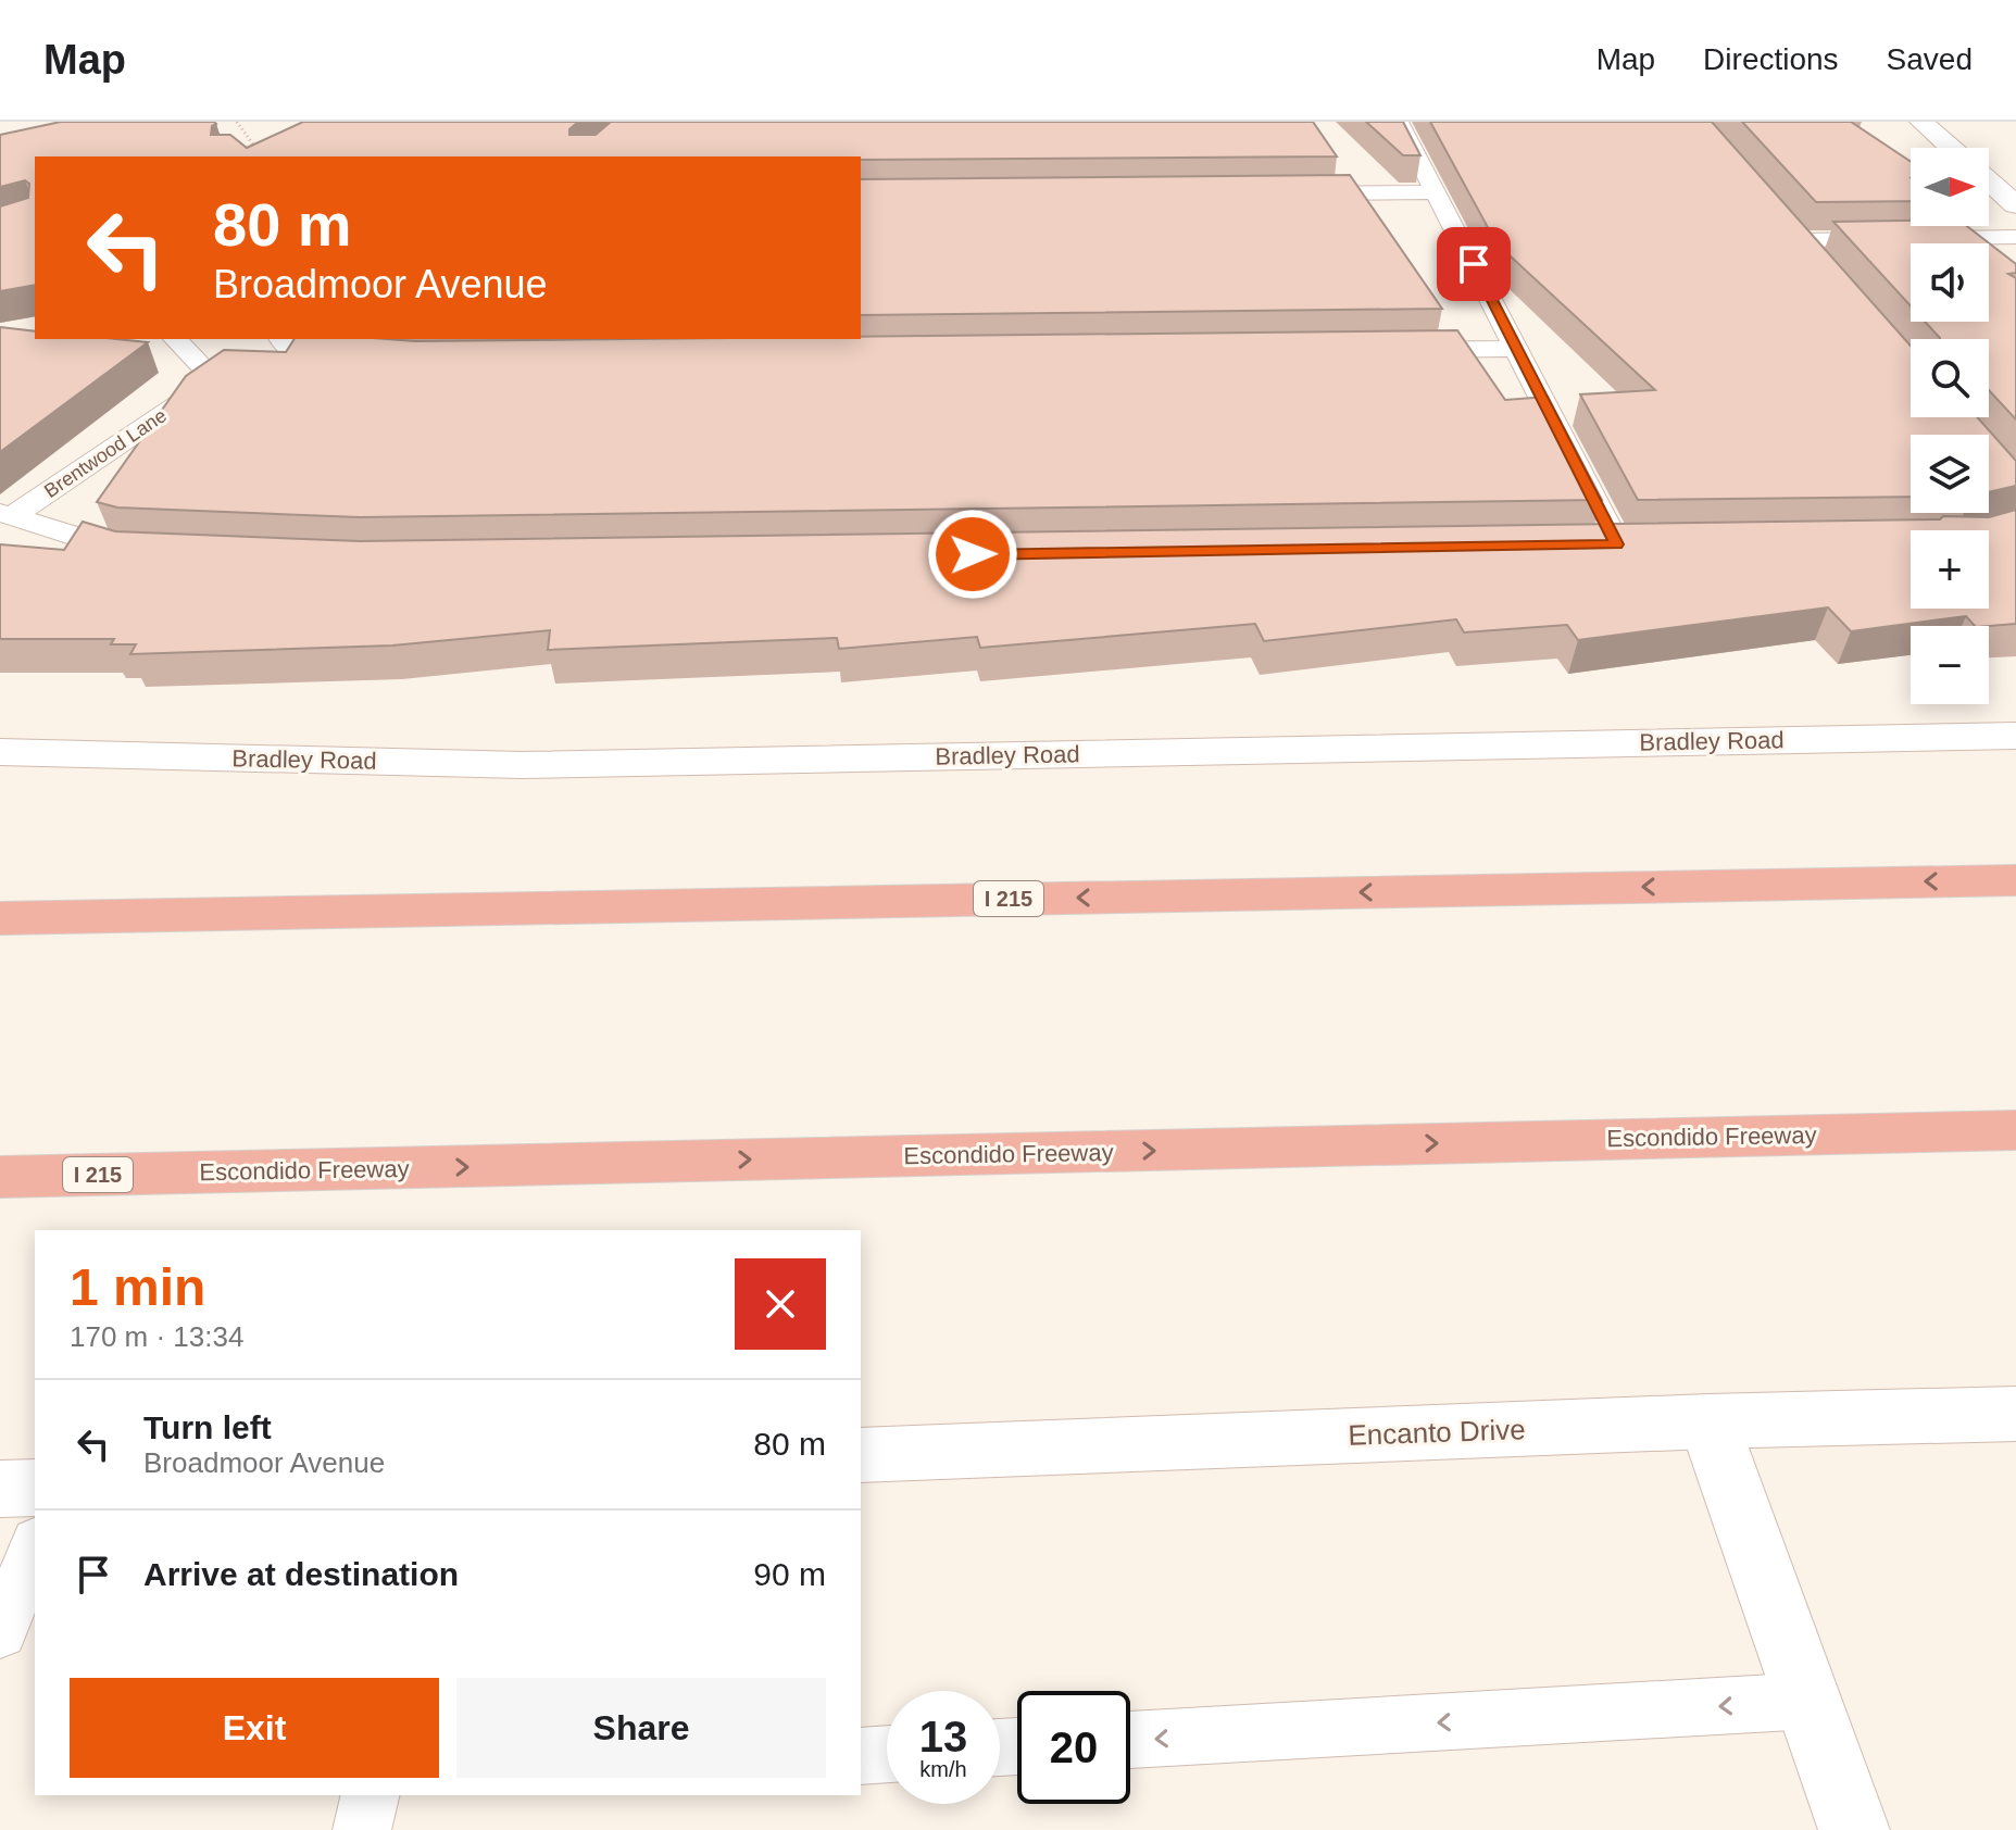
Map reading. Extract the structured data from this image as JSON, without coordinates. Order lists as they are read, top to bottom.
{
  "streets": {
    "highway": ["I 215", "Escondido Freeway"],
    "street": ["Bradley Road", "Encanto Drive"],
    "lane": ["Brentwood Lane"]
  },
  "north": "right",
  "page": {
    "header": "Map",
    "nav": ["Map", "Directions", "Saved"],
    "map_buttons": ["+", "−"],
    "turn": ["80 m", "Broadmoor Avenue"],
    "heading": ["1 min", "170 m · 13:34"],
    "list": [
      {
        "name": "Turn left",
        "note": "Broadmoor Avenue",
        "value": "80 m"
      },
      {
        "name": "Arrive at destination",
        "value": "90 m"
      }
    ],
    "buttons": ["Exit", "Share"],
    "speed": "13 km/h",
    "limit": "20"
  }
}
